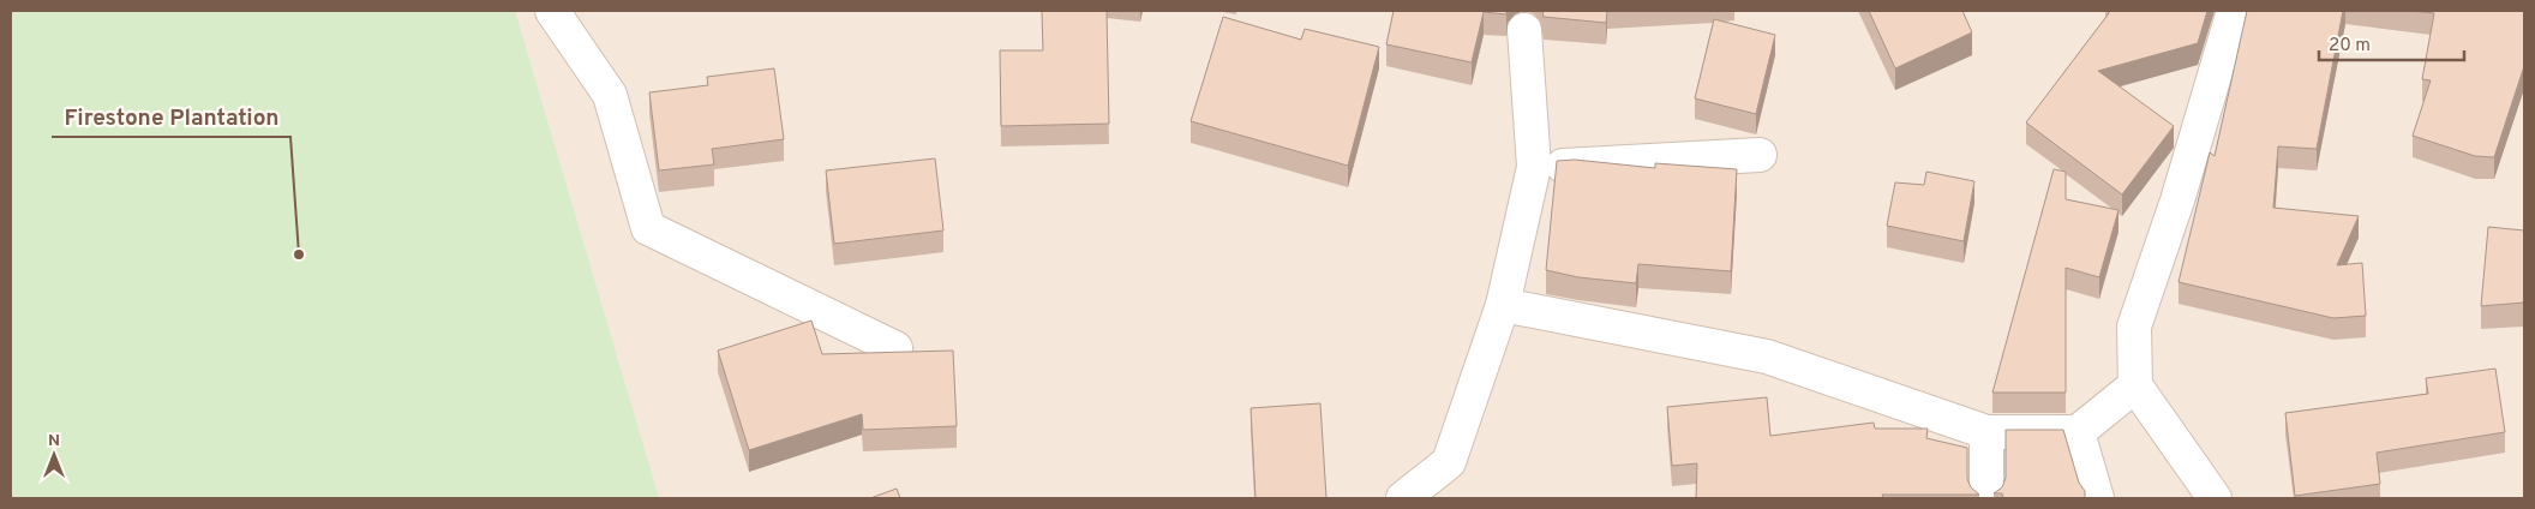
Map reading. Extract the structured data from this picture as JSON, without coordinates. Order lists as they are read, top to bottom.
{
  "places": ["Firestone Plantation"],
  "scale_bar": "20 m",
  "north": "top"
}
